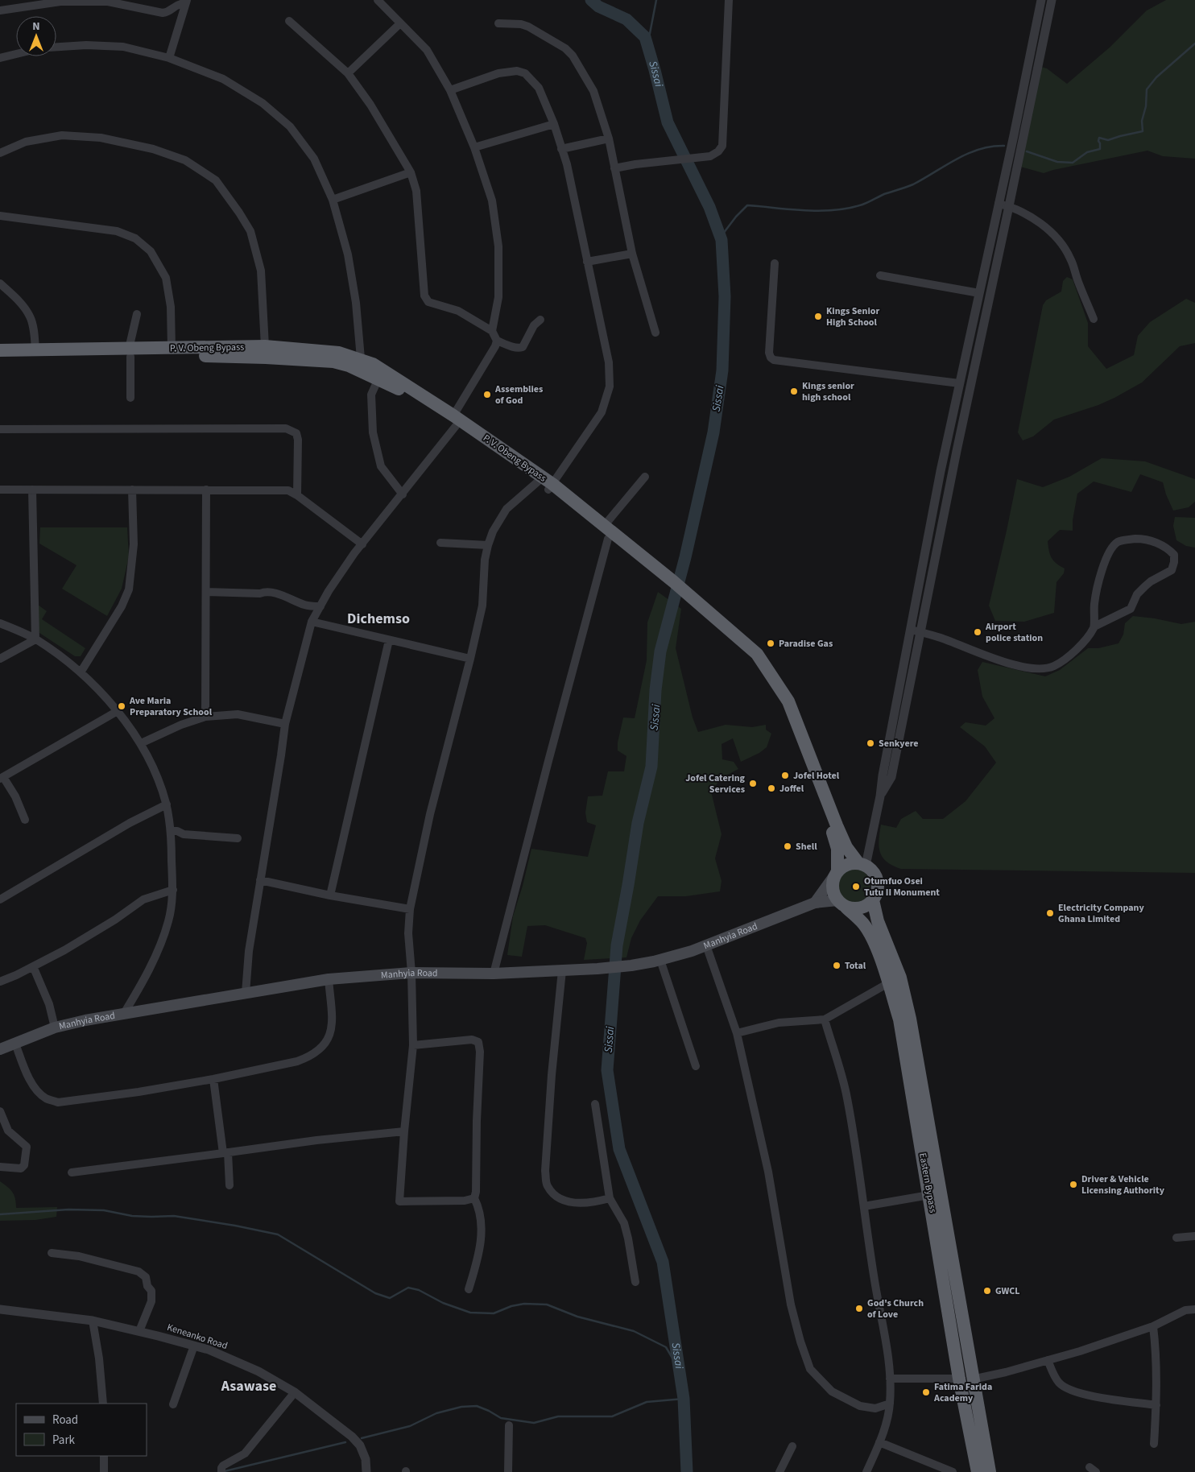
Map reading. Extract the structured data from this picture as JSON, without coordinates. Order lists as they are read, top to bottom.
{
  "streets": {
    "highway": ["P. V. Obeng Bypass", "Eastern Bypass"],
    "main road": ["Manhyia Road"],
    "street": ["Keneanko Road"]
  },
  "crossings": [
    ["P. V. Obeng Bypass", "Manhyia Road"],
    ["P. V. Obeng Bypass", "Eastern Bypass"],
    ["Manhyia Road", "Eastern Bypass"]
  ],
  "districts": ["Dichemso", "Asawase"],
  "water": ["Sissai"],
  "places": [
    "Kings Senior High School",
    "Kings senior high school",
    "Assemblies of God",
    "Airport police station",
    "Paradise Gas",
    "Ave Maria Preparatory School",
    "Senkyere",
    "Jofel Hotel",
    "Jofel Catering Services",
    "Joffel",
    "Shell",
    "Otumfuo Osei Tutu II Monument",
    "Electricity Company Ghana Limited",
    "Total",
    "Driver & Vehicle Licensing Authority",
    "GWCL",
    "God's Church of Love",
    "Fatima Farida Academy"
  ],
  "legend": ["Road", "Park"],
  "north": "top"
}
